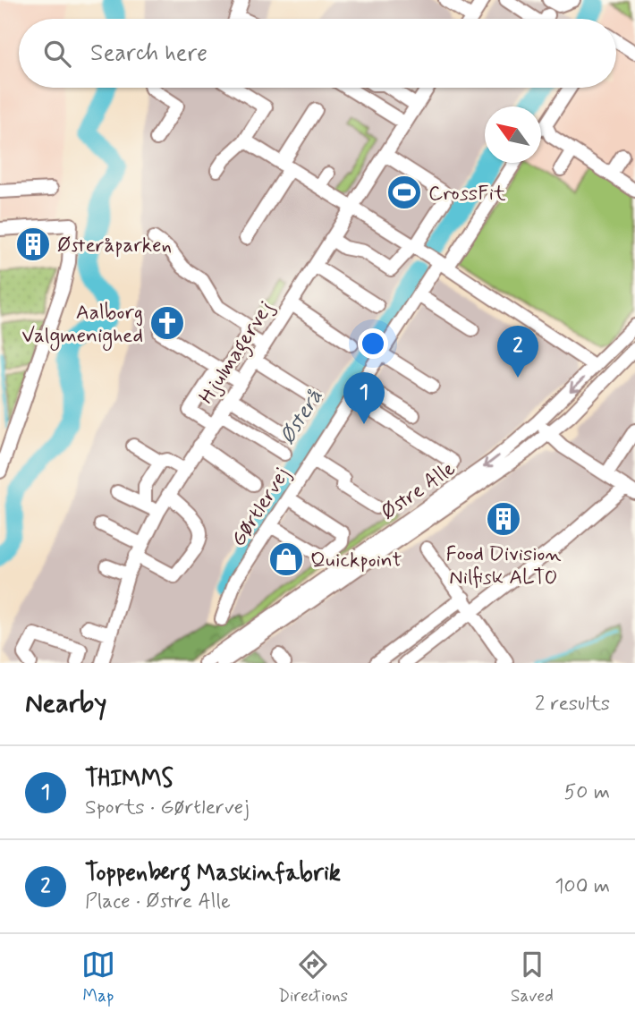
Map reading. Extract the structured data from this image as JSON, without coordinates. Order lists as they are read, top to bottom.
{
  "streets": {
    "street": ["Hjulmagervej", "Østre Alle", "Gørtlervej"]
  },
  "water": ["Østerå"],
  "places": {
    "sports": ["CrossFit"],
    "building": ["Østeråparken", "Food Division Nilfisk ALTO"],
    "church": ["Aalborg Valgmenighed"],
    "shop": ["Quickpoint"]
  },
  "north": "top left",
  "page": {
    "search": "Search here",
    "pins": ["2", "1"],
    "heading": ["Nearby", "2 results"],
    "list": [
      {
        "mark": "1",
        "name": "THIMMS",
        "note": "Sports · Gørtlervej",
        "value": "50 m"
      },
      {
        "mark": "2",
        "name": "Toppenberg Maskinfabrik",
        "note": "Place · Østre Alle",
        "value": "100 m"
      }
    ],
    "nav": ["Map", "Directions", "Saved"]
  }
}
